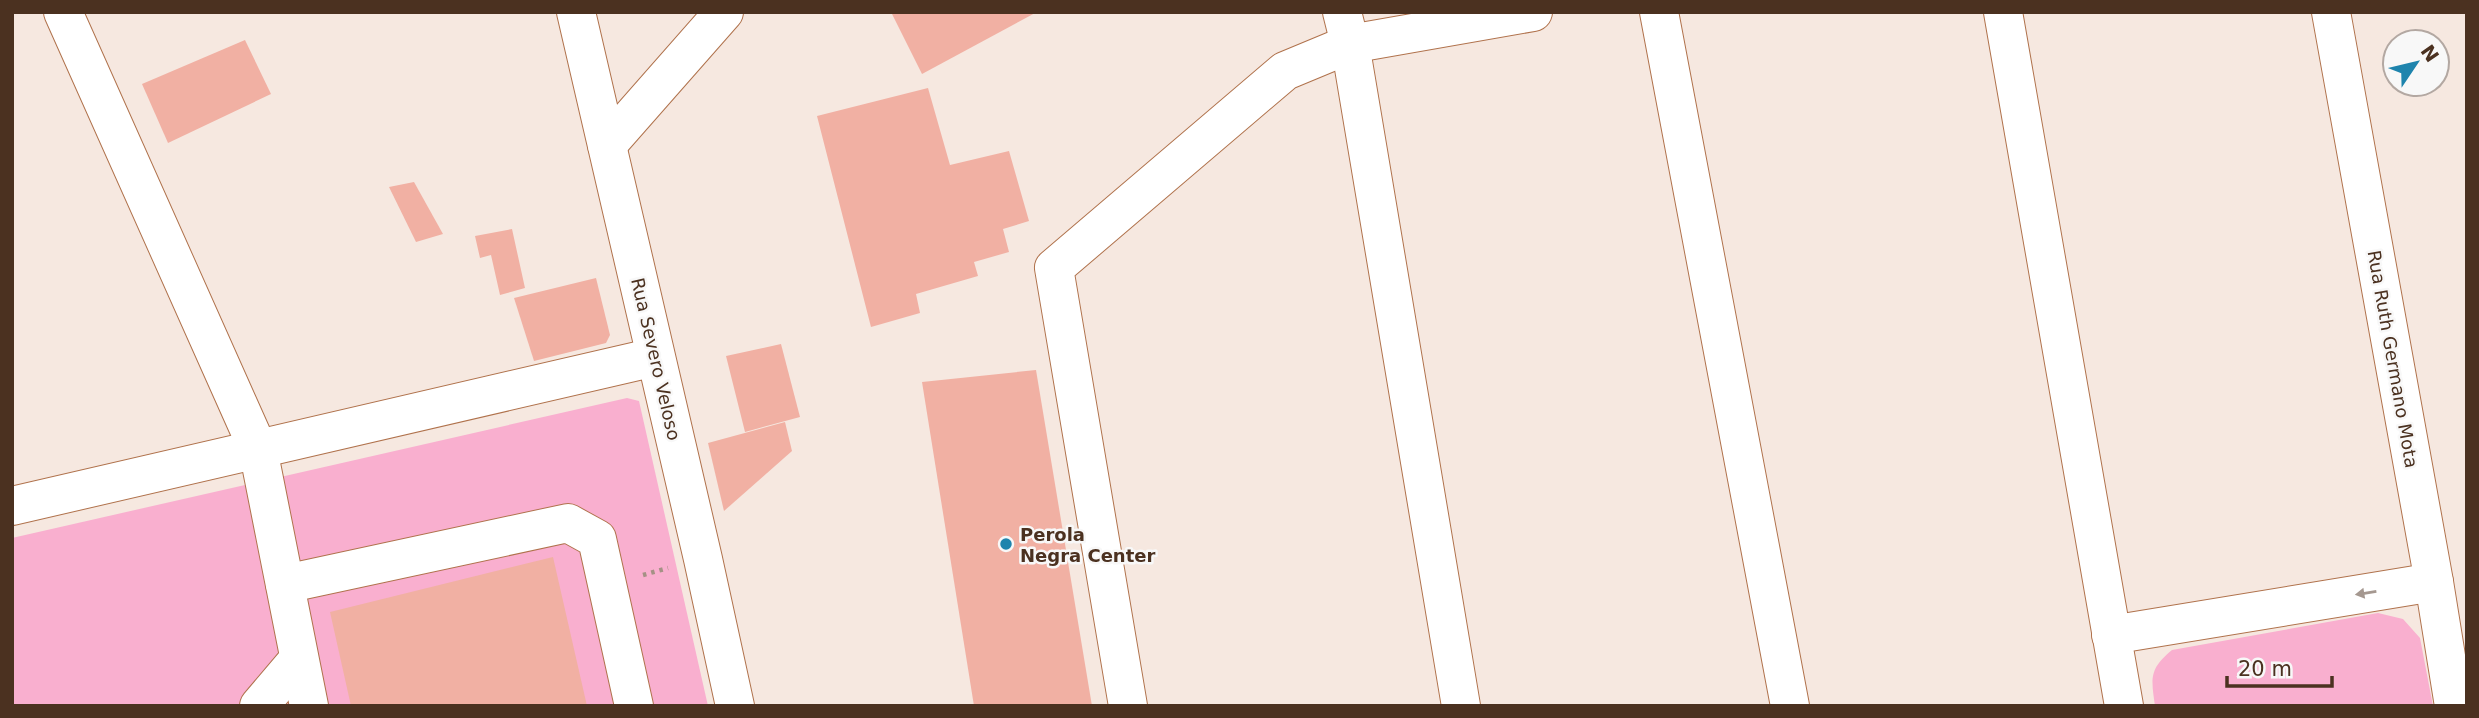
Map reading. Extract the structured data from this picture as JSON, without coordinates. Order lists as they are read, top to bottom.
{
  "streets": {
    "street": ["Rua Severo Veloso", "Rua Ruth Germano Mota"]
  },
  "places": ["Perola Negra Center"],
  "scale_bar": "20 m",
  "north": "top right"
}
